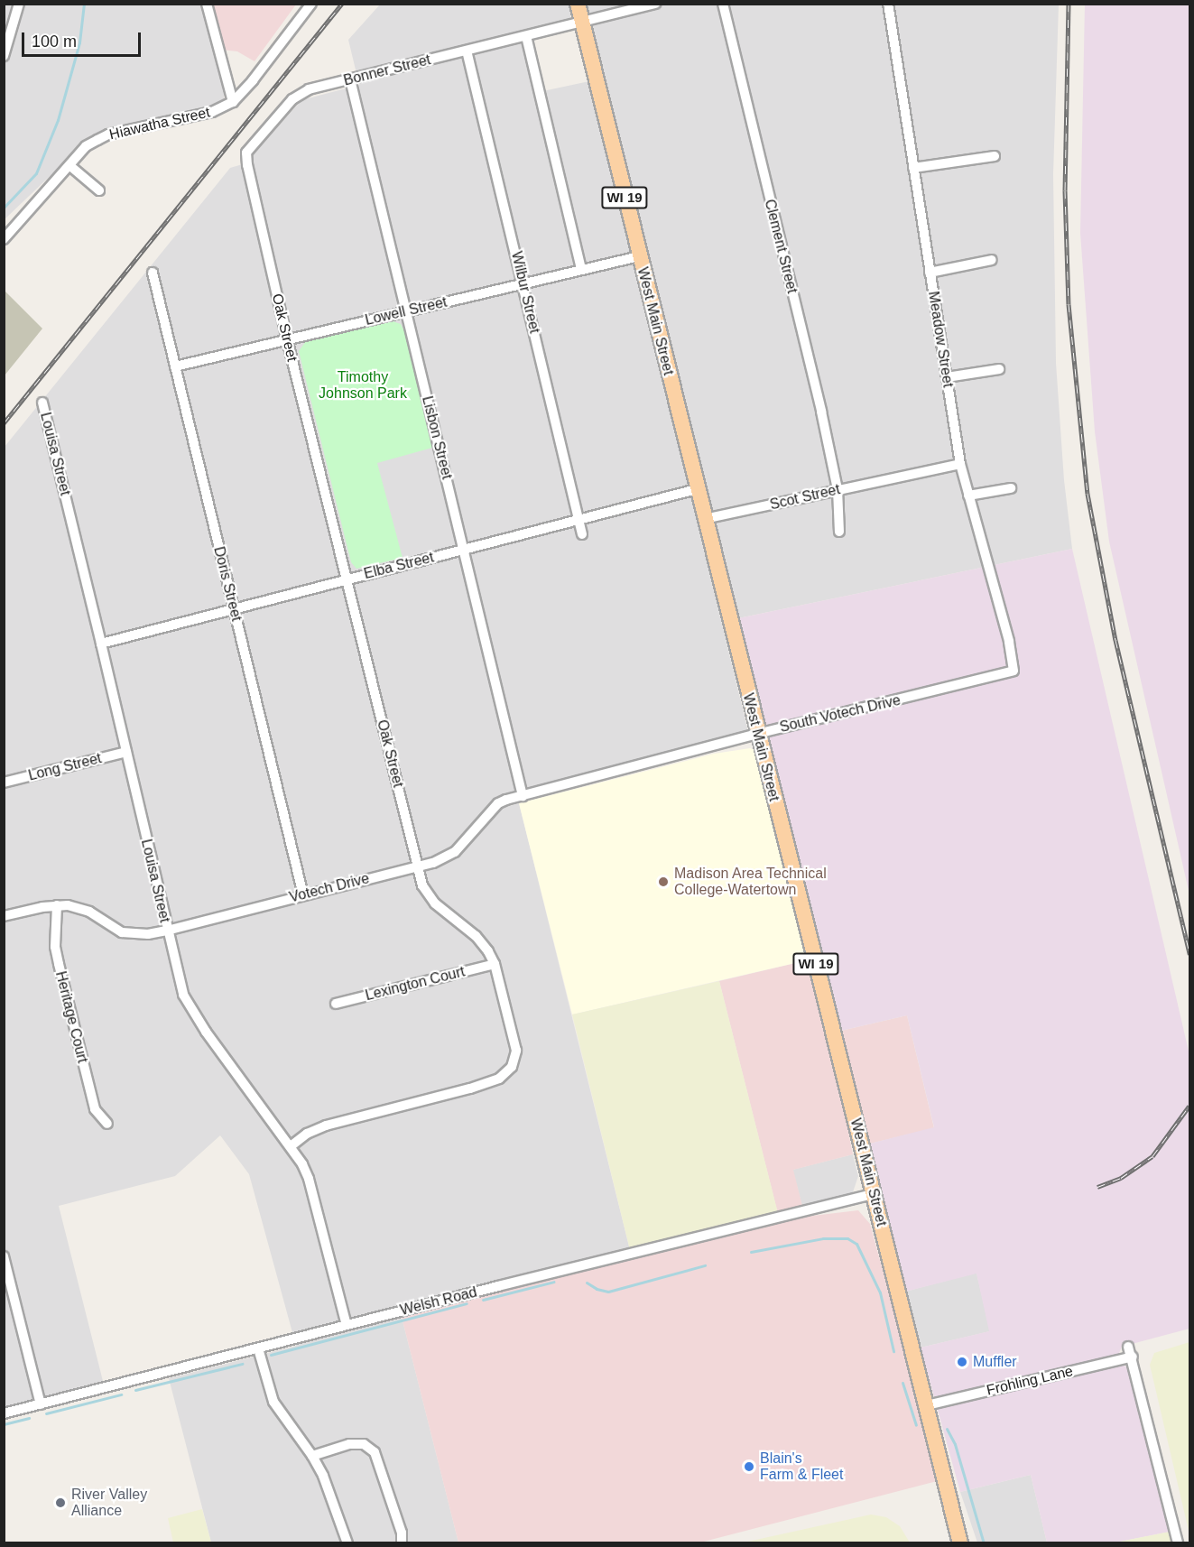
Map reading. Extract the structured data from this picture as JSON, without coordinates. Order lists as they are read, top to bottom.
{
  "streets": {
    "main road": ["WI 19", "West Main Street"],
    "street": [
      "Bonner Street",
      "Hiawatha Street",
      "Clement Street",
      "Wilbur Street",
      "Lowell Street",
      "Oak Street",
      "Meadow Street",
      "Lisbon Street",
      "Louisa Street",
      "Scot Street",
      "Elba Street",
      "Doris Street",
      "South Votech Drive",
      "Long Street",
      "Votech Drive",
      "Lexington Court",
      "Heritage Court",
      "Welsh Road",
      "Frohling Lane"
    ]
  },
  "crossings": [
    ["Bonner Street", "Wilbur Street"],
    ["Bonner Street", "West Main Street"],
    ["Bonner Street", "Oak Street"],
    ["Bonner Street", "Lisbon Street"],
    ["Clement Street", "Scot Street"],
    ["Wilbur Street", "Lowell Street"],
    ["Wilbur Street", "Elba Street"],
    ["Lowell Street", "West Main Street"],
    ["Lowell Street", "Oak Street"],
    ["Lowell Street", "Lisbon Street"],
    ["Lowell Street", "Doris Street"],
    ["West Main Street", "Scot Street"],
    ["West Main Street", "Elba Street"],
    ["West Main Street", "South Votech Drive"],
    ["West Main Street", "Welsh Road"],
    ["West Main Street", "Frohling Lane"],
    ["Oak Street", "Louisa Street"],
    ["Oak Street", "Elba Street"],
    ["Oak Street", "Votech Drive"],
    ["Oak Street", "Lexington Court"],
    ["Meadow Street", "Scot Street"],
    ["Meadow Street", "South Votech Drive"],
    ["Lisbon Street", "Elba Street"],
    ["Lisbon Street", "Votech Drive"],
    ["Louisa Street", "Elba Street"],
    ["Louisa Street", "Long Street"],
    ["Louisa Street", "Votech Drive"],
    ["Louisa Street", "Welsh Road"],
    ["Elba Street", "Doris Street"],
    ["Doris Street", "Votech Drive"],
    ["South Votech Drive", "Votech Drive"],
    ["Votech Drive", "Heritage Court"]
  ],
  "parks": ["Timothy Johnson Park"],
  "places": [
    "Madison Area Technical College-Watertown",
    "Muffler",
    "Blain's Farm & Fleet",
    "River Valley Alliance"
  ],
  "scale_bar": "100 m"
}
